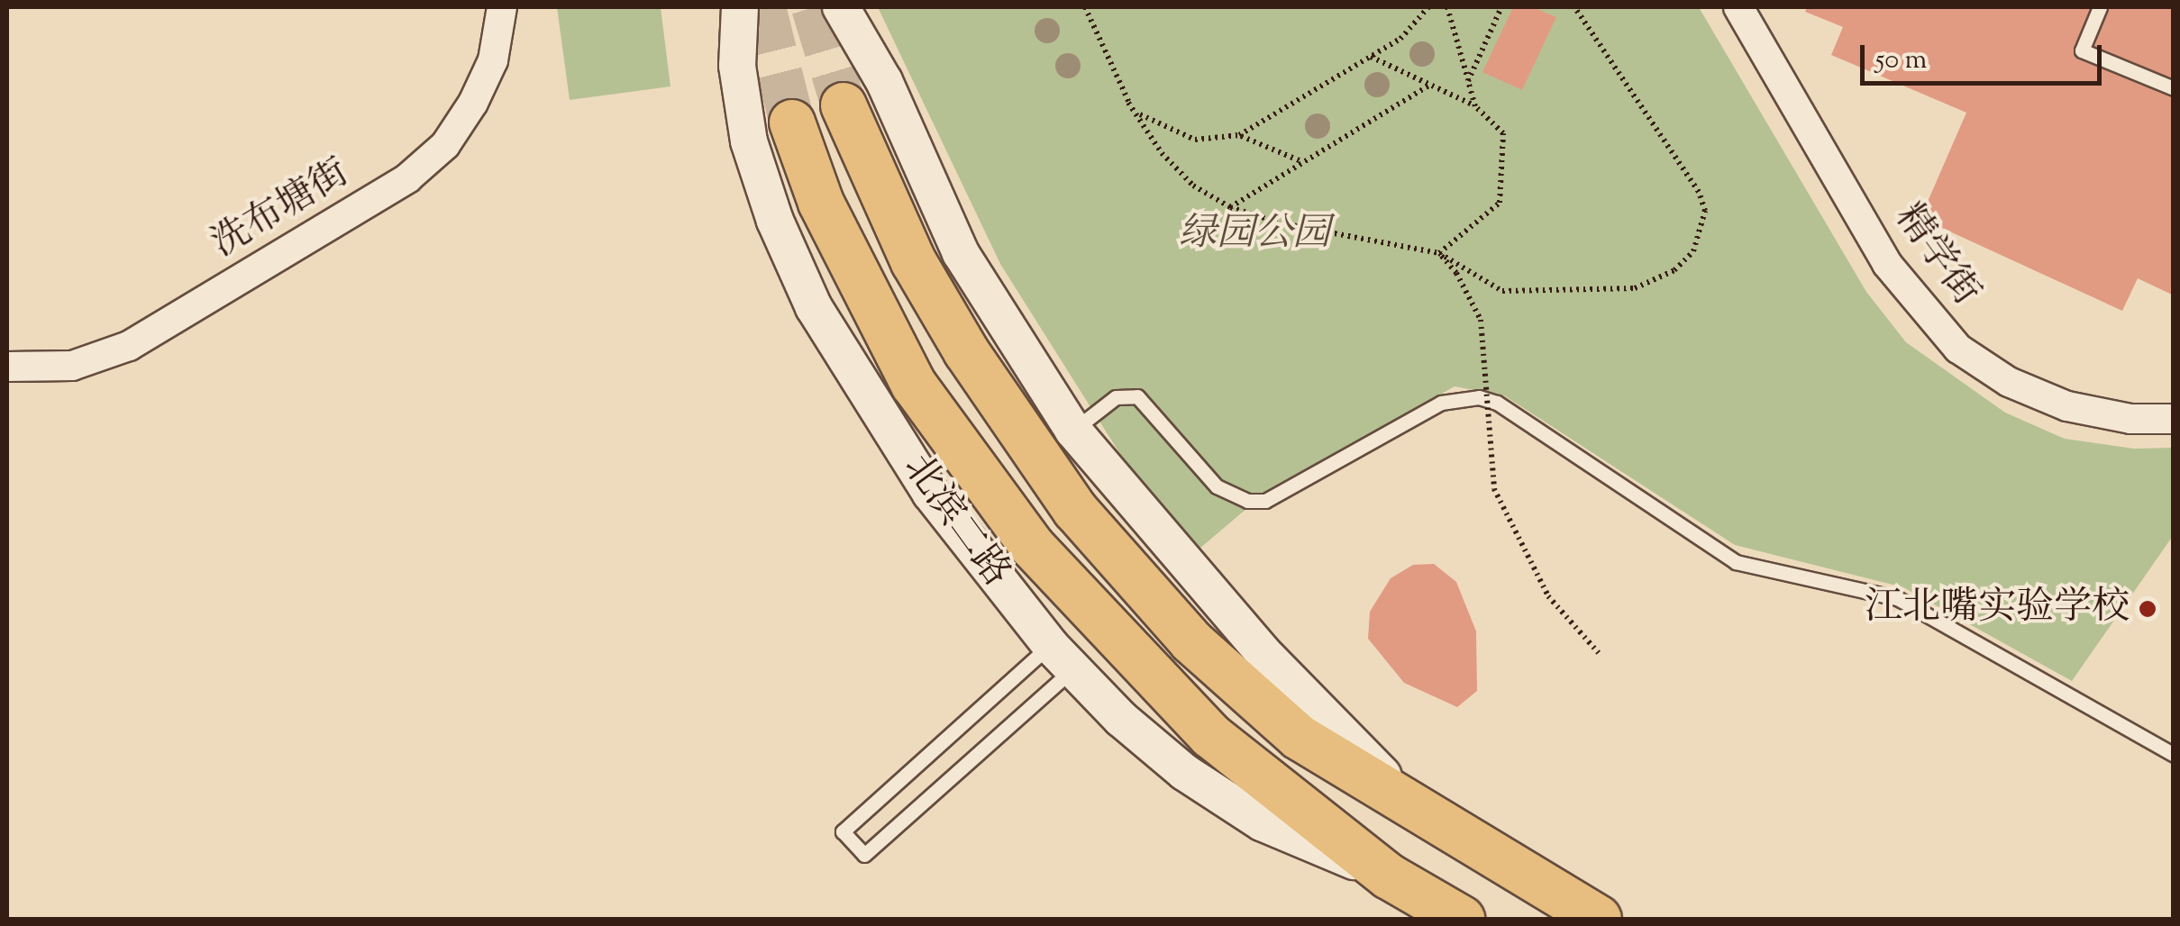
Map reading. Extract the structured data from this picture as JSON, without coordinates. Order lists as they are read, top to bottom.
{
  "streets": {
    "main road": ["北滨二路"],
    "street": ["洗布塘街", "精学街"]
  },
  "parks": ["绿园公园"],
  "places": ["江北嘴实验学校"],
  "scale_bar": "50 m"
}
